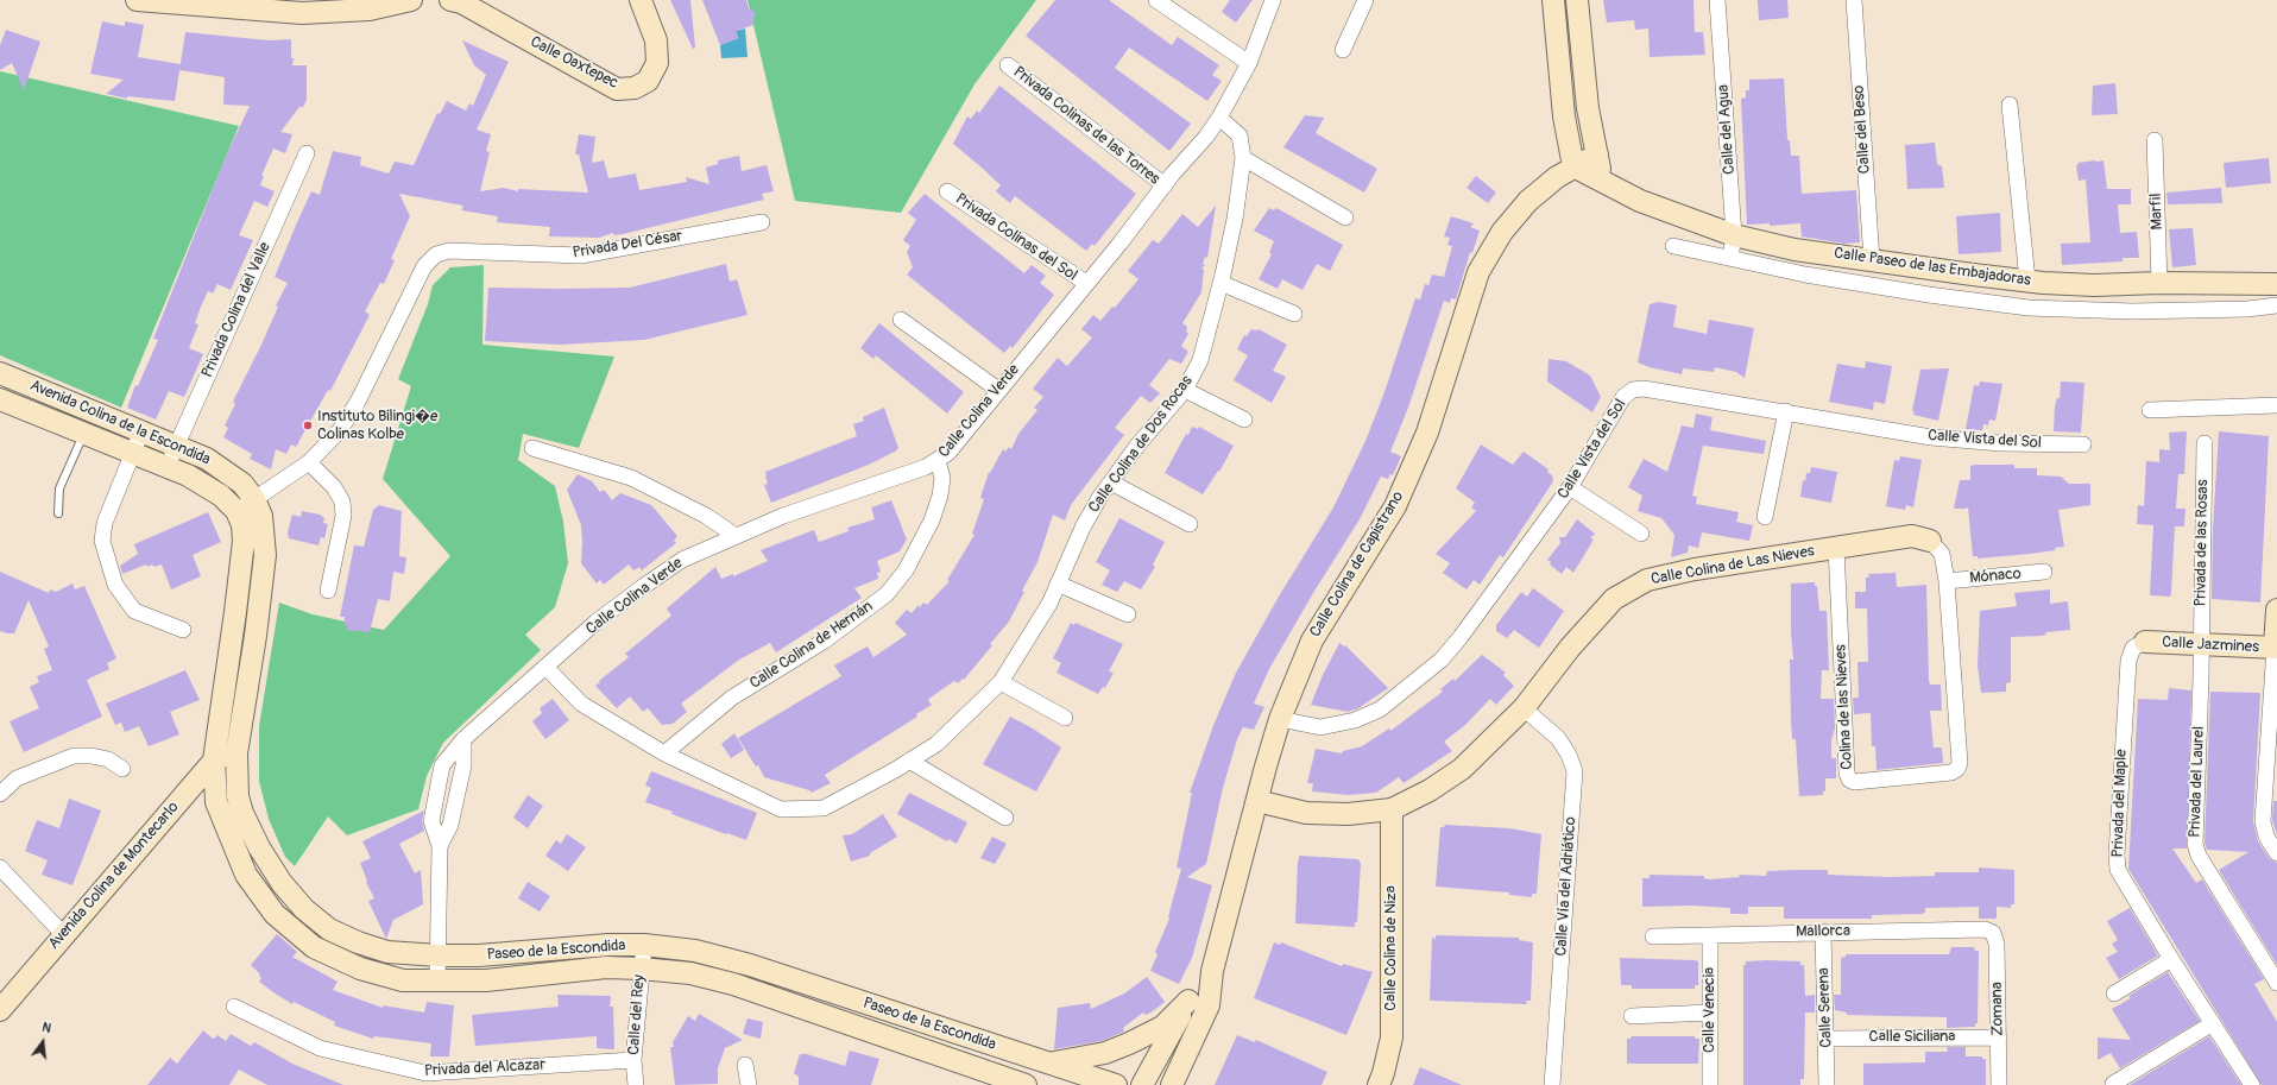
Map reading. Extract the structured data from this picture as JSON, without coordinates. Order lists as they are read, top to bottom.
{
  "streets": {
    "main road": [
      "Calle Oaxtepec",
      "Calle Paseo de las Embajadoras",
      "Avenida Colina de la Escondida",
      "Calle Colina de Capistrano",
      "Calle Colina de Las Nieves",
      "Calle Jazmines",
      "Avenida Colina de Montecarlo",
      "Calle Colina de Niza",
      "Paseo de la Escondida"
    ],
    "street": [
      "Privada Colinas de las Torres",
      "Calle del Agua",
      "Calle del Beso",
      "Marfil",
      "Privada Colinas del Sol",
      "Privada Del César",
      "Privada Colina del Valle",
      "Calle Colina Verde",
      "Calle Vista del Sol",
      "Calle Colina de Dos Rocas",
      "Privada de las Rosas",
      "Mónaco",
      "Calle Colina de Hernán",
      "Colina de las Nieves",
      "Privada del Laurel",
      "Privada del Maple",
      "Calle Vía del Adriático",
      "Mallorca",
      "Calle Serena",
      "Zomana",
      "Calle Venecia",
      "Calle del Rey",
      "Calle Siciliana",
      "Privada del Alcazar"
    ]
  },
  "crossings": [
    ["Privada Colinas de las Torres", "Calle Colina Verde"],
    ["Calle del Agua", "Calle Paseo de las Embajadoras"],
    ["Calle del Beso", "Calle Paseo de las Embajadoras"],
    ["Marfil", "Calle Paseo de las Embajadoras"],
    ["Privada Colinas del Sol", "Calle Colina Verde"],
    ["Calle Paseo de las Embajadoras", "Calle Colina de Capistrano"],
    ["Privada Colina del Valle", "Avenida Colina de la Escondida"],
    ["Calle Colina Verde", "Calle Colina de Dos Rocas"],
    ["Calle Colina Verde", "Calle Colina de Hernán"],
    ["Calle Colina Verde", "Paseo de la Escondida"],
    ["Avenida Colina de la Escondida", "Avenida Colina de Montecarlo"],
    ["Avenida Colina de la Escondida", "Paseo de la Escondida"],
    ["Calle Vista del Sol", "Calle Colina de Capistrano"],
    ["Calle Colina de Dos Rocas", "Calle Colina de Hernán"],
    ["Privada de las Rosas", "Calle Jazmines"],
    ["Privada de las Rosas", "Privada del Laurel"],
    ["Calle Colina de Capistrano", "Calle Colina de Las Nieves"],
    ["Calle Colina de Las Nieves", "Colina de las Nieves"],
    ["Calle Colina de Las Nieves", "Calle Vía del Adriático"],
    ["Calle Colina de Las Nieves", "Calle Colina de Niza"],
    ["Mónaco", "Colina de las Nieves"],
    ["Calle Jazmines", "Privada del Laurel"],
    ["Calle Jazmines", "Privada del Maple"],
    ["Avenida Colina de Montecarlo", "Paseo de la Escondida"],
    ["Mallorca", "Calle Serena"],
    ["Mallorca", "Zomana"],
    ["Mallorca", "Calle Venecia"],
    ["Paseo de la Escondida", "Calle del Rey"],
    ["Calle Serena", "Calle Siciliana"],
    ["Zomana", "Calle Siciliana"],
    ["Calle del Rey", "Privada del Alcazar"]
  ],
  "places": ["Instituto Bilingi�e Colinas Kolbe"],
  "north": "top"
}
